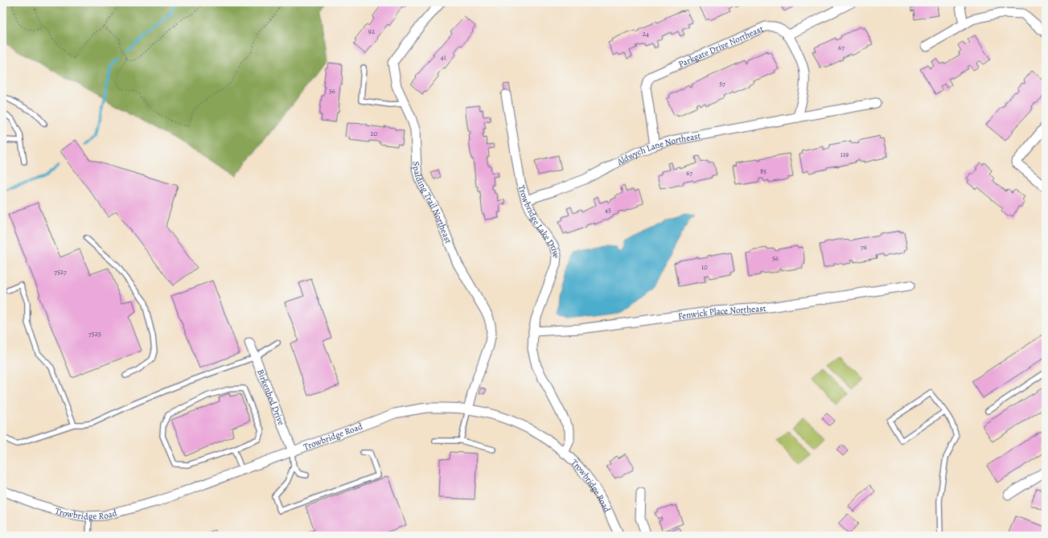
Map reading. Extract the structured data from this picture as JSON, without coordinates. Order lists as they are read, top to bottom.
{
  "streets": {
    "street": [
      "Parkgate Drive Northeast",
      "Aldwych Lane Northeast",
      "Spalding Trail Northeast",
      "Trowbridge Lake Drive",
      "Fenwick Place Northeast",
      "Birkenhed Drive",
      "Trowbridge Road"
    ]
  },
  "crossings": [
    ["Parkgate Drive Northeast", "Aldwych Lane Northeast"],
    ["Aldwych Lane Northeast", "Trowbridge Lake Drive"],
    ["Spalding Trail Northeast", "Trowbridge Road"],
    ["Trowbridge Lake Drive", "Fenwick Place Northeast"],
    ["Trowbridge Lake Drive", "Trowbridge Road"],
    ["Birkenhed Drive", "Trowbridge Road"]
  ],
  "house_numbers": [
    "92",
    "24",
    "67",
    "41",
    "57",
    "56",
    "20",
    "119",
    "85",
    "67",
    "45",
    "76",
    "56",
    "10",
    "7527",
    "7525"
  ]
}
